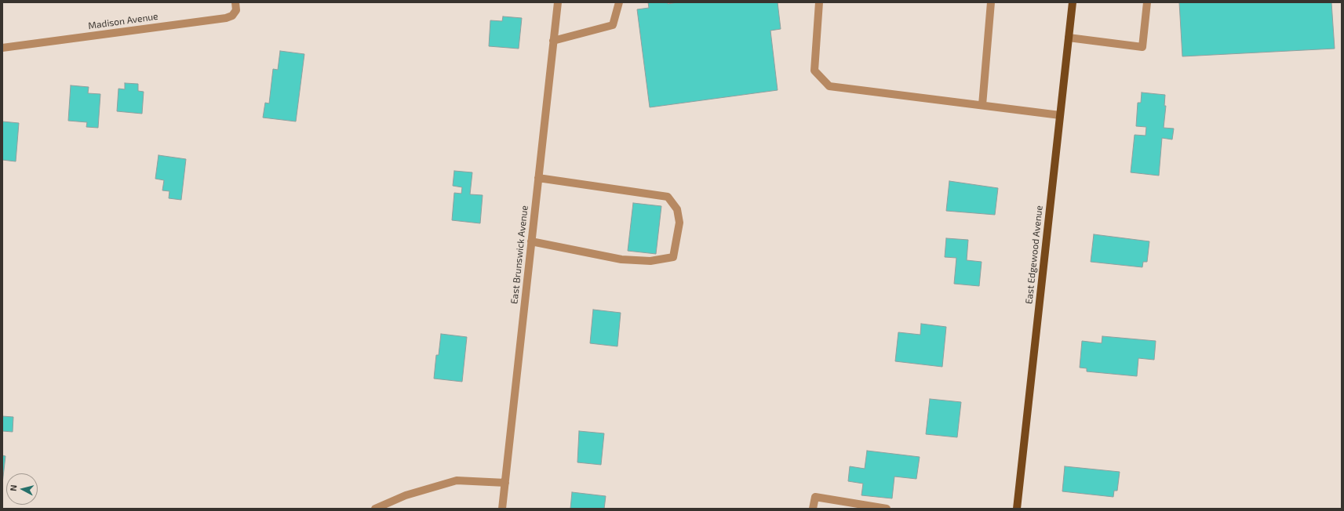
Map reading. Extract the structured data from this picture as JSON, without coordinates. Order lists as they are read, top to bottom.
{
  "streets": {
    "main road": ["East Edgewood Avenue"],
    "street": ["Madison Avenue", "East Brunswick Avenue"]
  },
  "north": "left"
}
